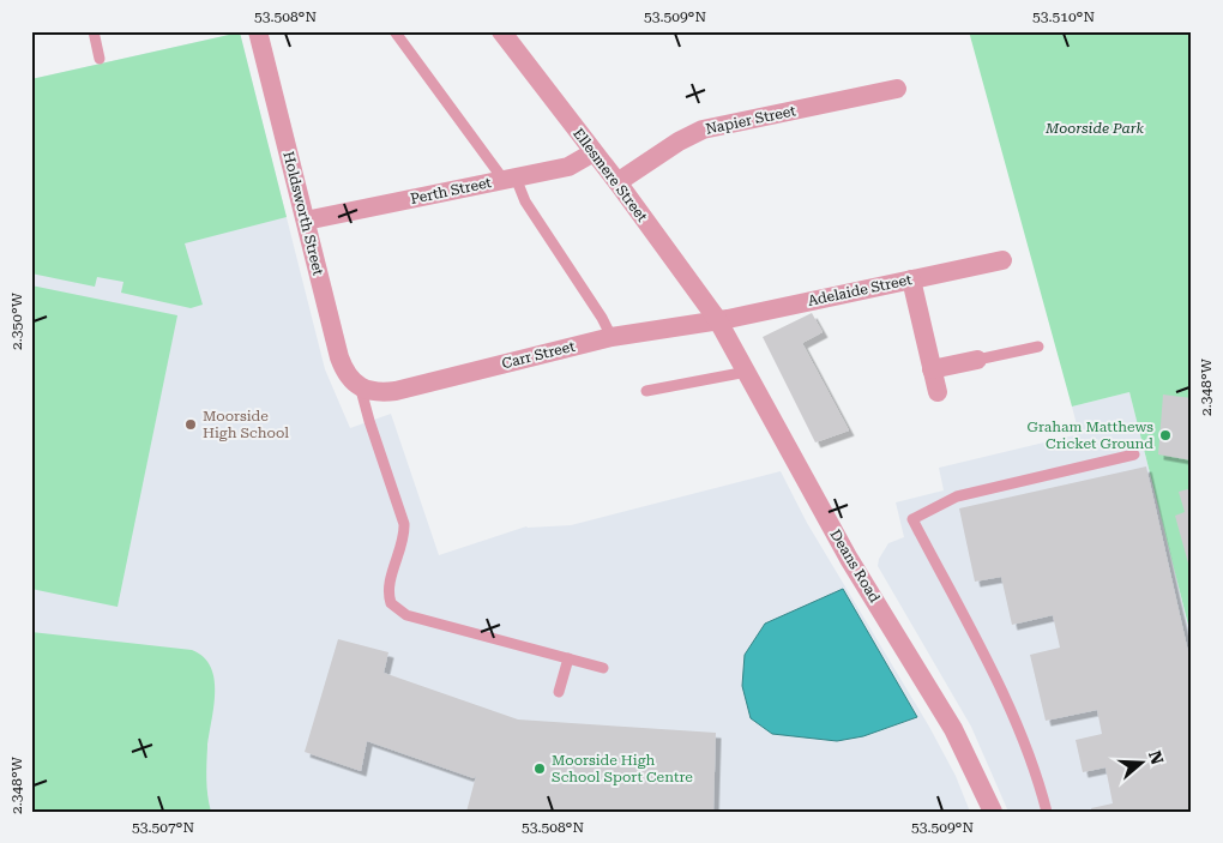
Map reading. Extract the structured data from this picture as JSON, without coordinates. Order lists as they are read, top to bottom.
{
  "streets": {
    "street": [
      "Napier Street",
      "Ellesmere Street",
      "Perth Street",
      "Holdsworth Street",
      "Adelaide Street",
      "Carr Street",
      "Deans Road"
    ]
  },
  "crossings": [
    ["Napier Street", "Ellesmere Street"],
    ["Ellesmere Street", "Perth Street"],
    ["Ellesmere Street", "Adelaide Street"],
    ["Ellesmere Street", "Carr Street"],
    ["Ellesmere Street", "Deans Road"],
    ["Perth Street", "Holdsworth Street"],
    ["Holdsworth Street", "Carr Street"],
    ["Adelaide Street", "Carr Street"],
    ["Adelaide Street", "Deans Road"],
    ["Carr Street", "Deans Road"]
  ],
  "parks": ["Moorside Park"],
  "places": ["Moorside High School", "Graham Matthews Cricket Ground", "Moorside High School Sport Centre"],
  "north": "right",
  "coordinates": [
    "53.508°N",
    "53.509°N",
    "53.510°N",
    "2.350°W",
    "2.348°W",
    "53.507°N"
  ]
}
